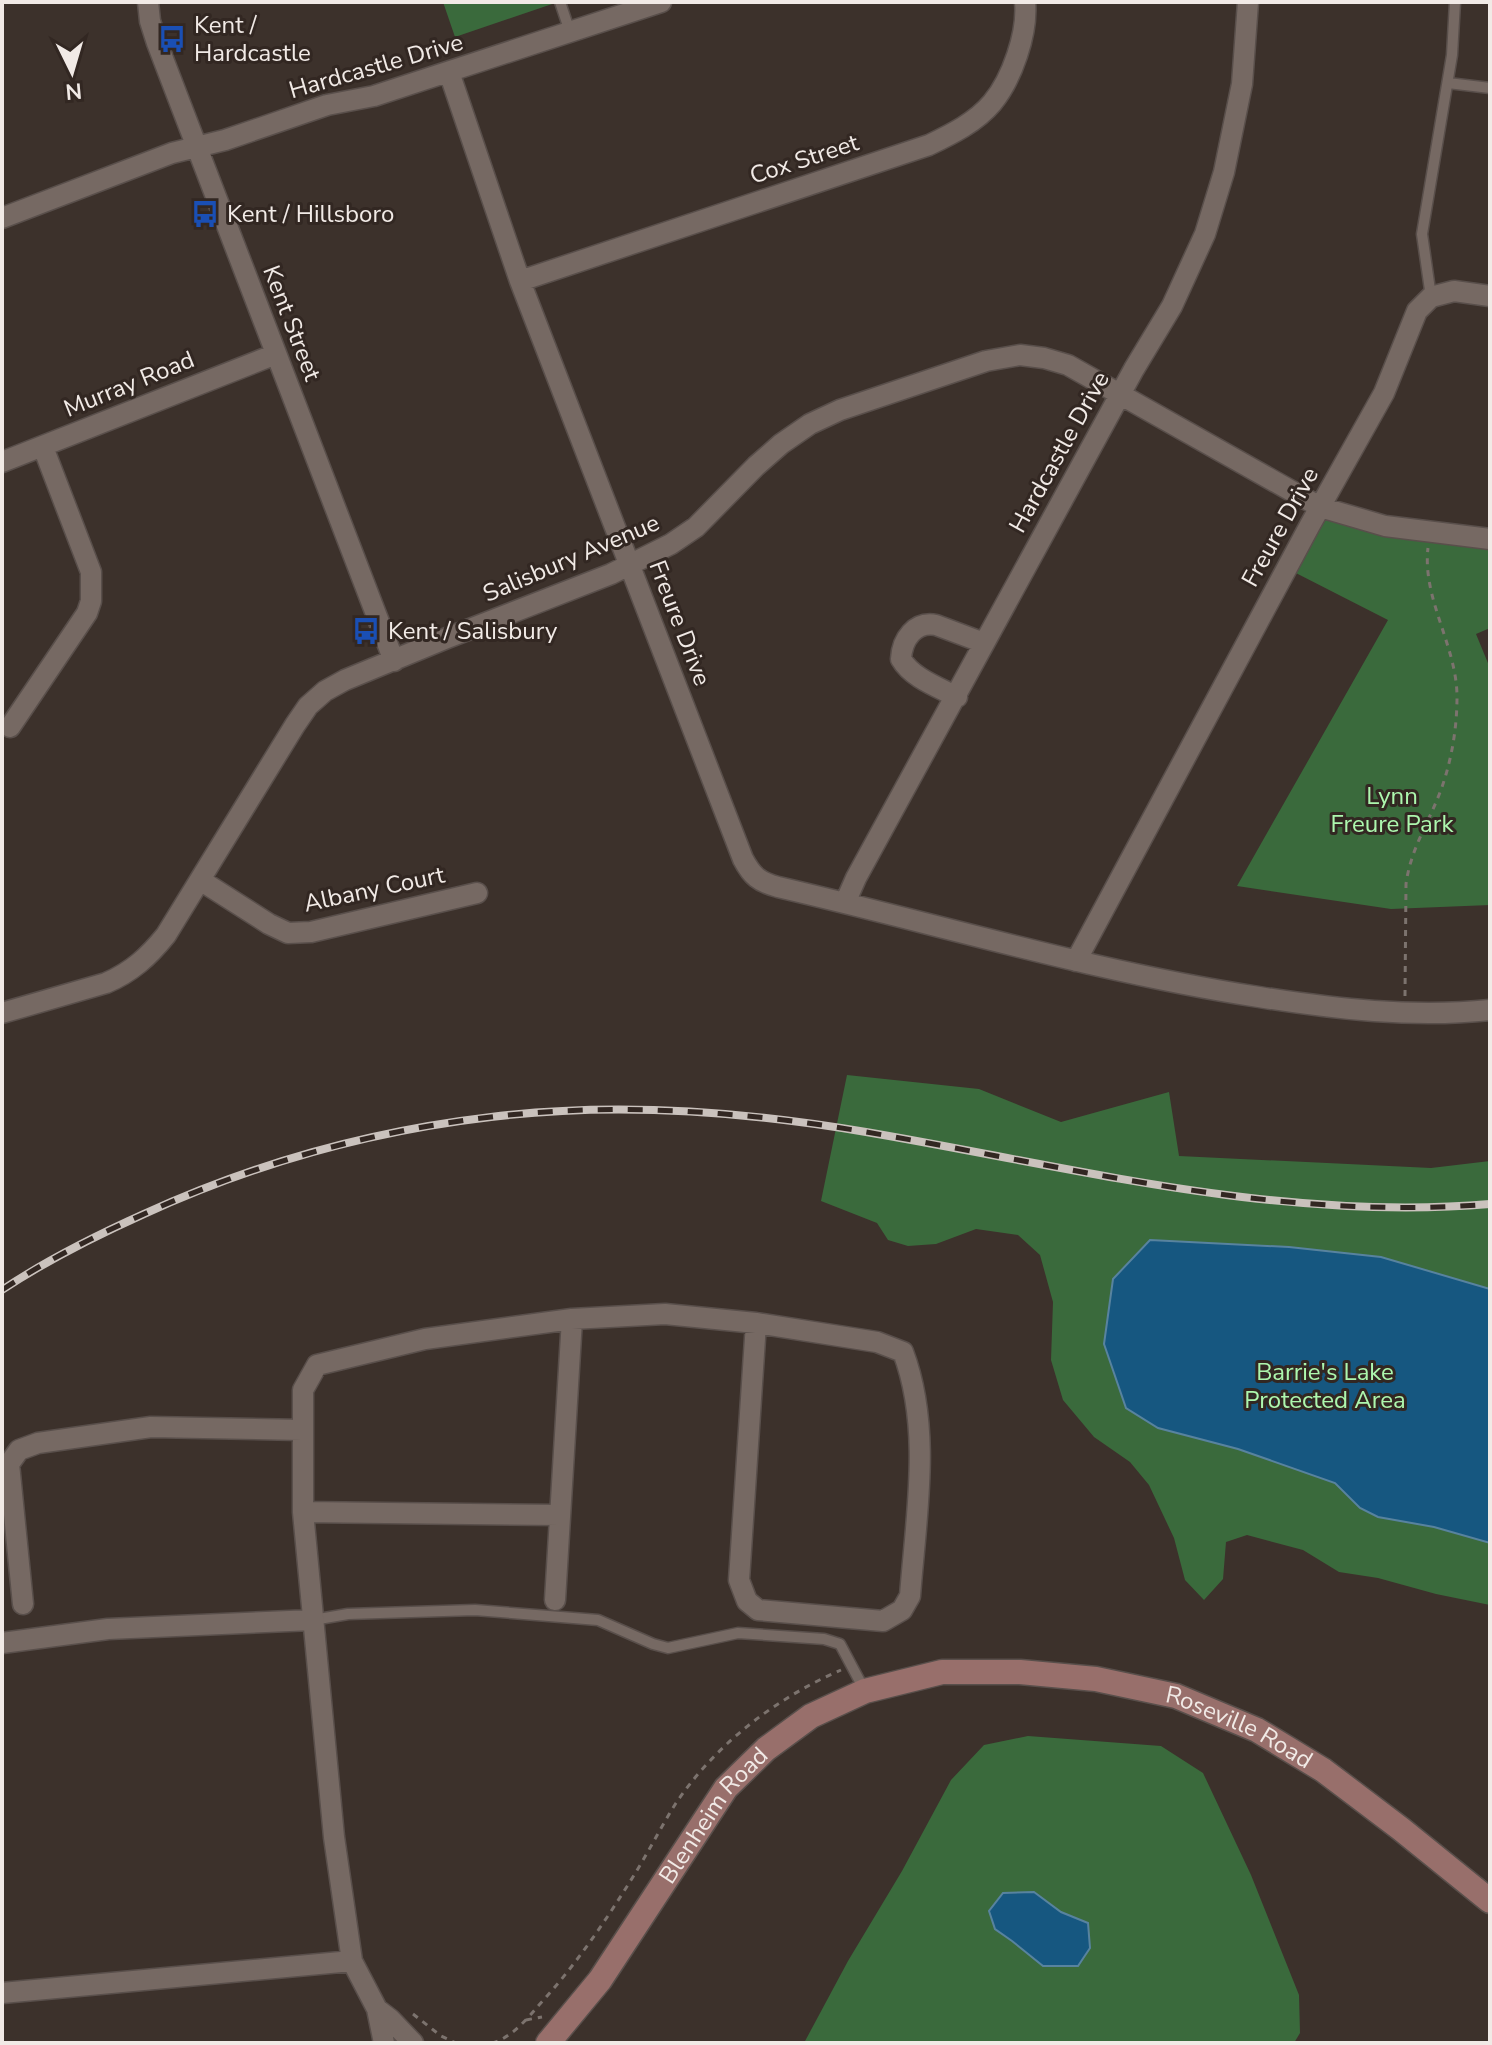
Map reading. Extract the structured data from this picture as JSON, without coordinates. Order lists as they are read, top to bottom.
{
  "streets": {
    "main road": ["Roseville Road", "Blenheim Road"],
    "street": [
      "Hardcastle Drive",
      "Cox Street",
      "Kent Street",
      "Murray Road",
      "Freure Drive",
      "Salisbury Avenue",
      "Albany Court"
    ]
  },
  "crossings": [
    ["Hardcastle Drive", "Kent Street"],
    ["Hardcastle Drive", "Freure Drive"],
    ["Hardcastle Drive", "Salisbury Avenue"],
    ["Cox Street", "Freure Drive"],
    ["Kent Street", "Murray Road"],
    ["Kent Street", "Salisbury Avenue"],
    ["Freure Drive", "Salisbury Avenue"],
    ["Salisbury Avenue", "Albany Court"],
    ["Roseville Road", "Blenheim Road"]
  ],
  "parks": ["Lynn Freure Park", "Barrie's Lake Protected Area"],
  "places": {
    "bus stop": ["Kent / Hardcastle", "Kent / Hillsboro", "Kent / Salisbury"]
  },
  "north": "bottom"
}
